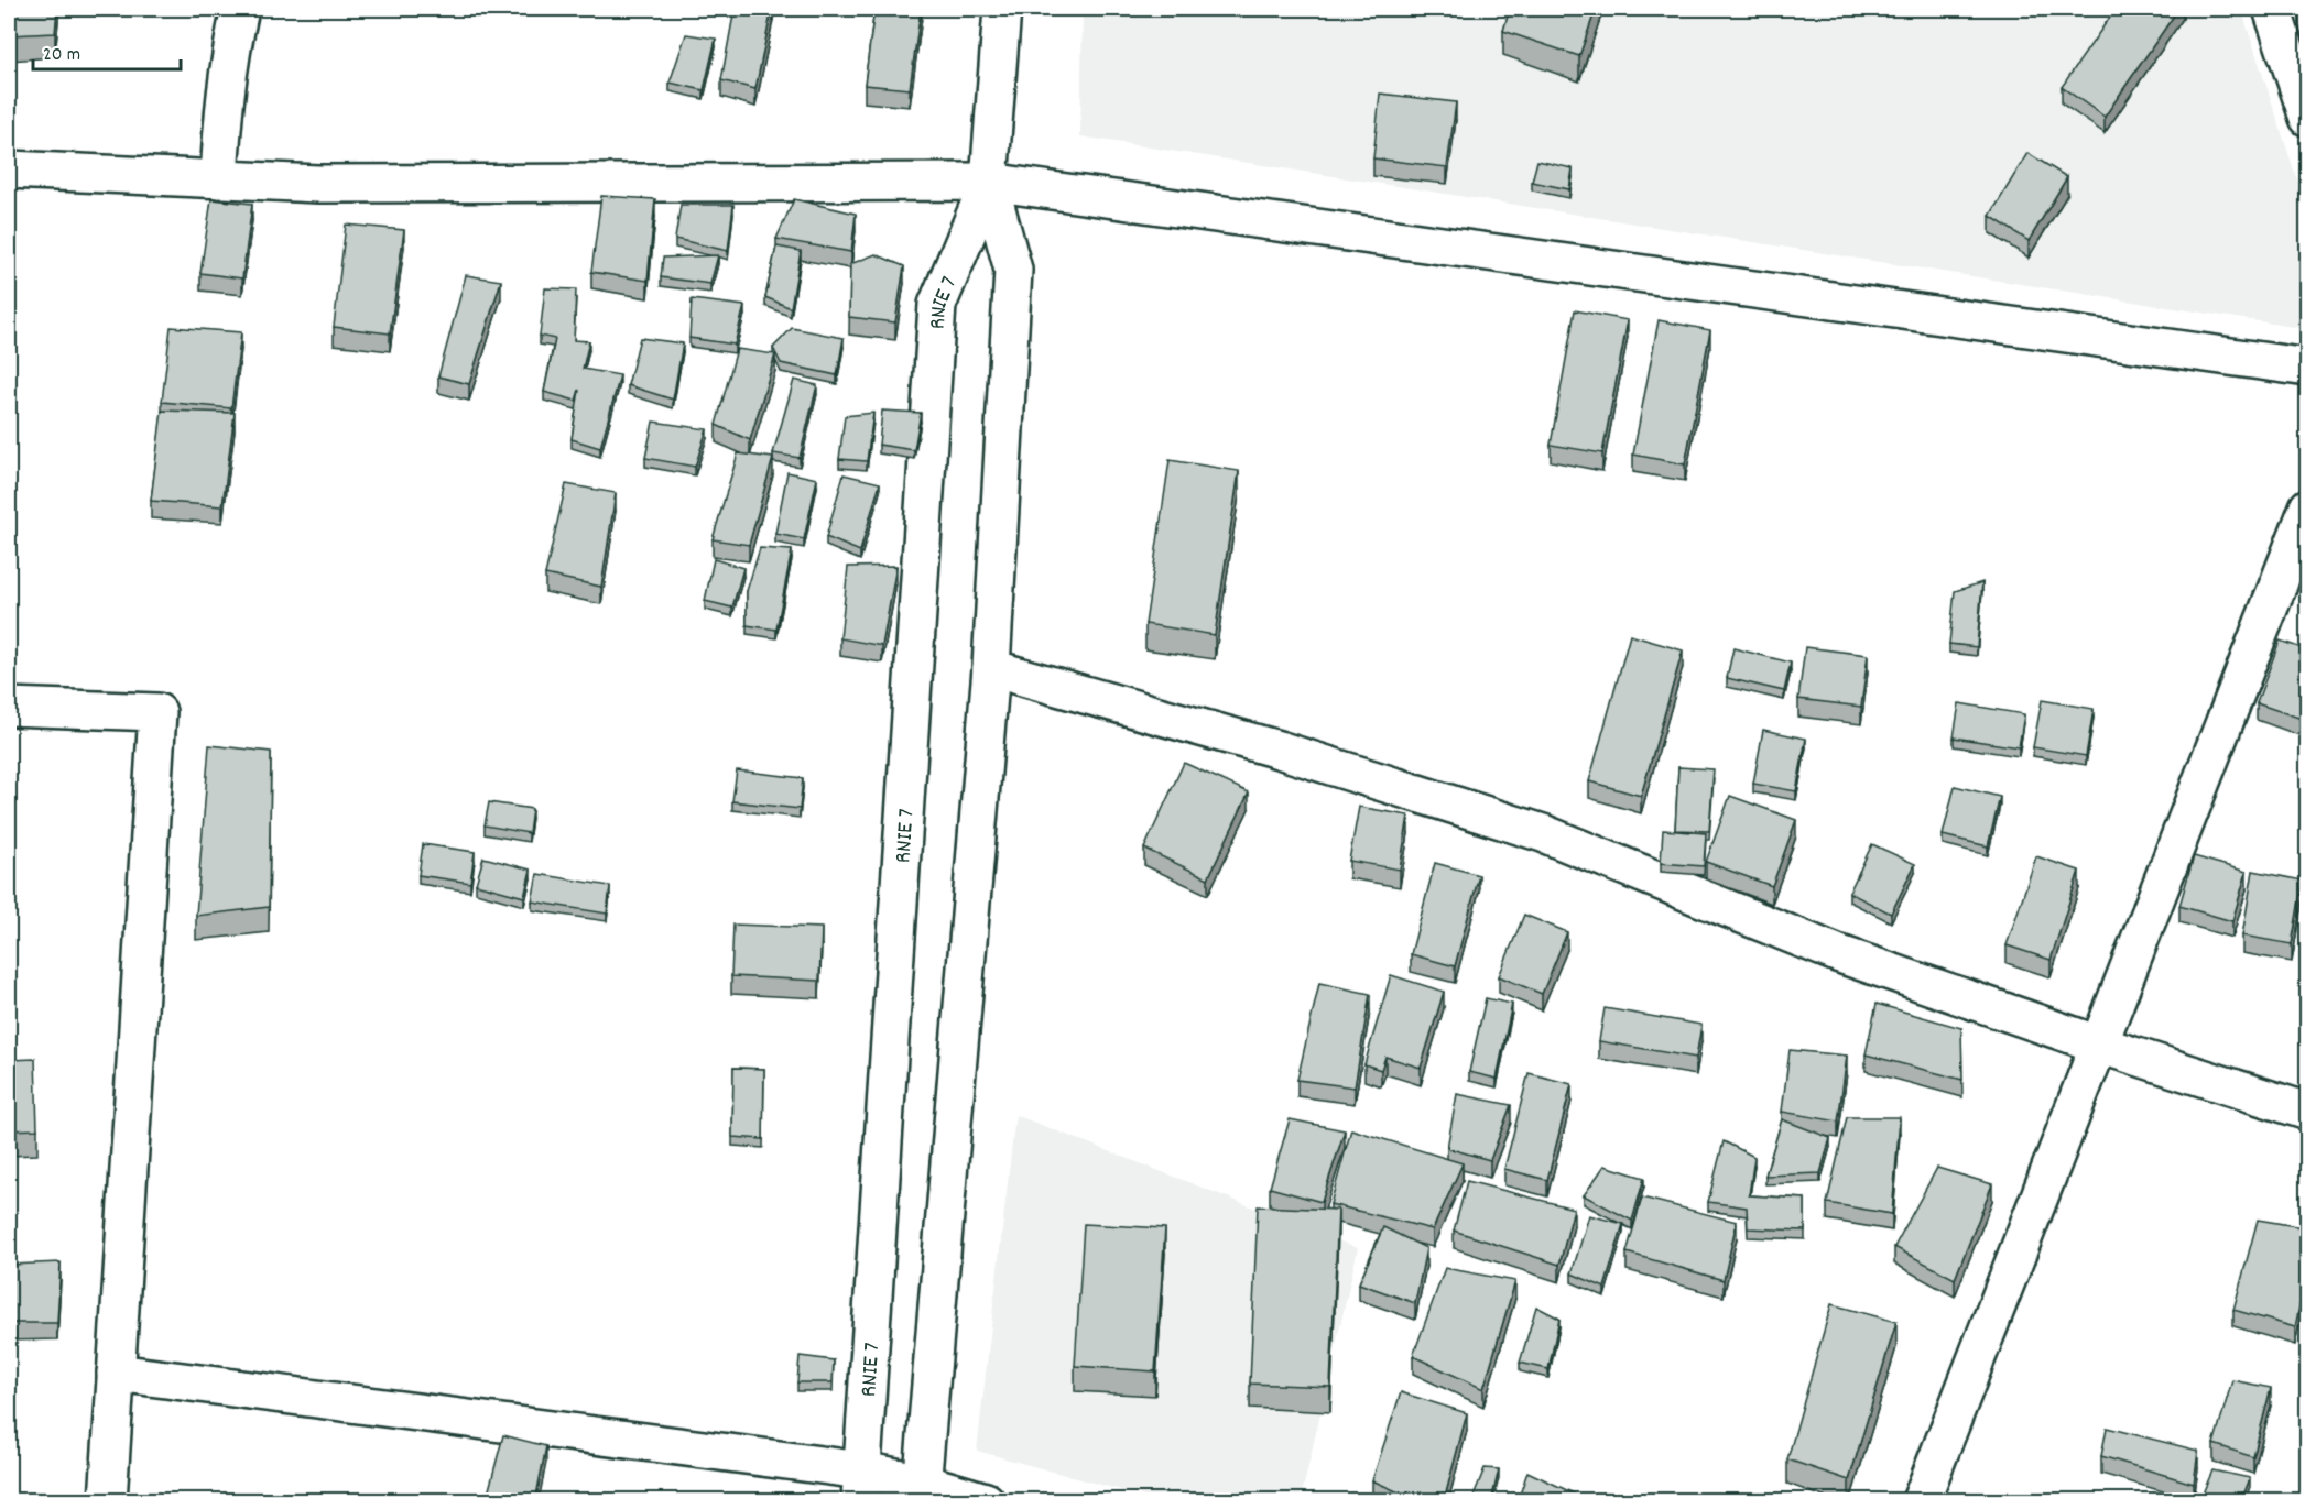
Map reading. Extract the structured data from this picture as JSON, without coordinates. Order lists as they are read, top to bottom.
{
  "streets": {
    "street": ["RNIE 7"]
  },
  "scale_bar": "20 m"
}
